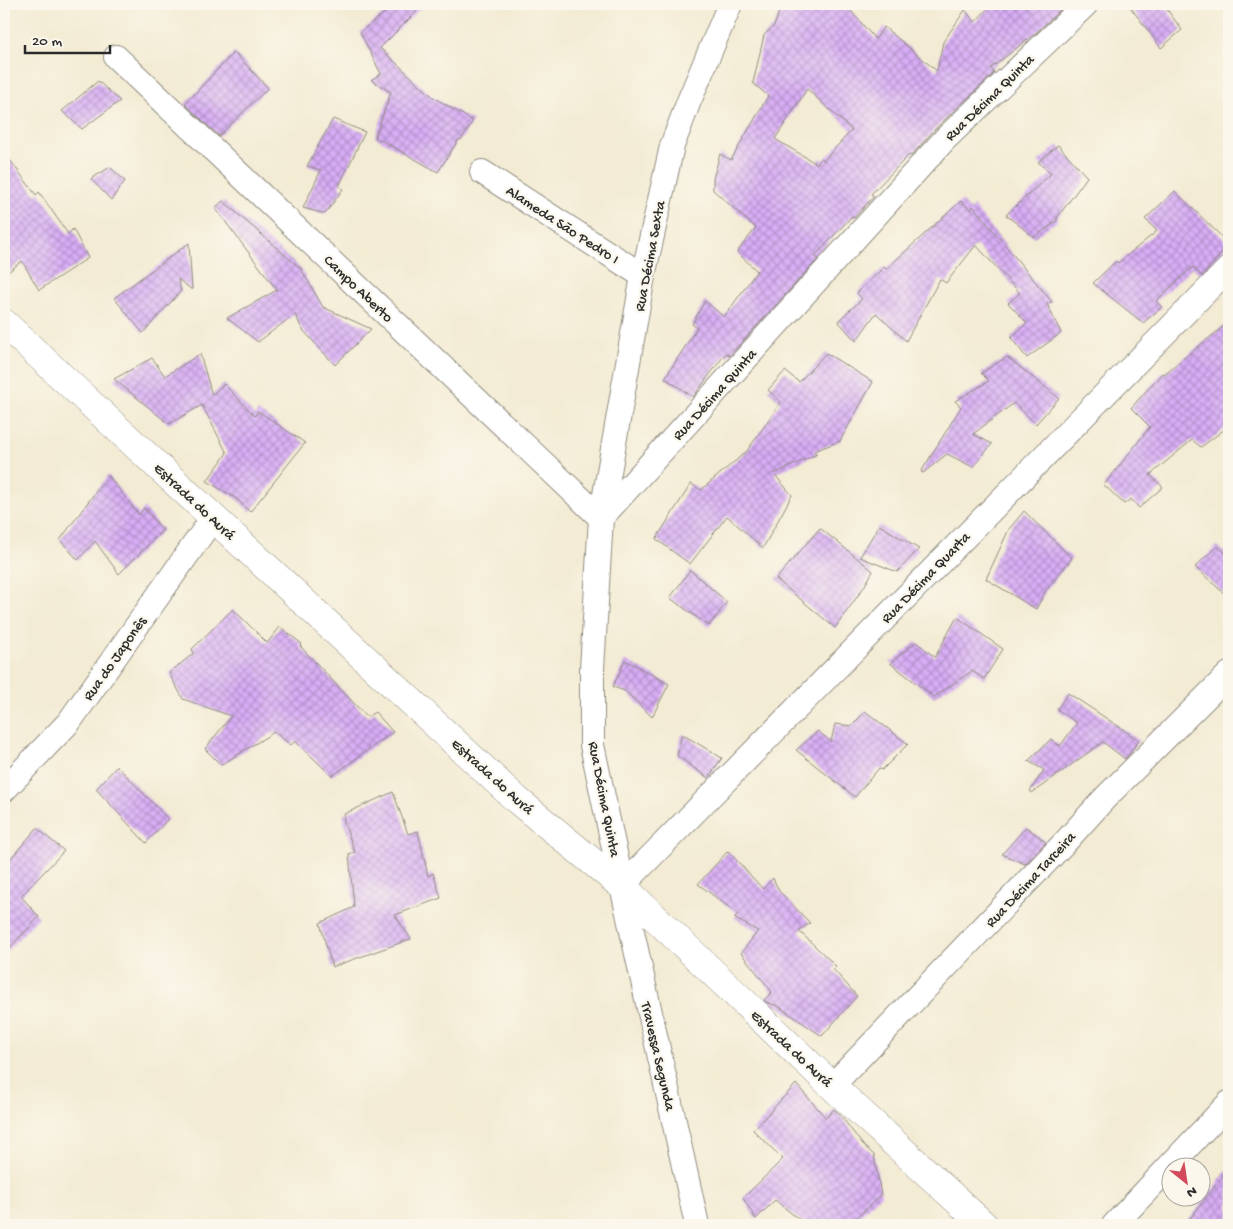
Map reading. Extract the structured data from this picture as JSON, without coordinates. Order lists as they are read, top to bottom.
{
  "streets": {
    "street": [
      "Rua Décima Quinta",
      "Alameda São Pedro I",
      "Rua Décima Sexta",
      "Campo Aberto",
      "Estrada do Aurá",
      "Rua Décima Quarta",
      "Rua do Japonês",
      "Rua Décima Tarceira",
      "Travessa Segunda"
    ]
  },
  "crossings": [
    ["Rua Décima Quinta", "Rua Décima Sexta"],
    ["Rua Décima Quinta", "Campo Aberto"],
    ["Rua Décima Quinta", "Estrada do Aurá"],
    ["Rua Décima Quinta", "Rua Décima Quarta"],
    ["Rua Décima Quinta", "Travessa Segunda"],
    ["Alameda São Pedro I", "Rua Décima Sexta"],
    ["Rua Décima Sexta", "Campo Aberto"],
    ["Estrada do Aurá", "Rua Décima Quarta"],
    ["Estrada do Aurá", "Rua do Japonês"],
    ["Estrada do Aurá", "Rua Décima Tarceira"],
    ["Estrada do Aurá", "Travessa Segunda"],
    ["Rua Décima Quarta", "Travessa Segunda"]
  ],
  "scale_bar": "20 m",
  "north": "bottom right"
}
